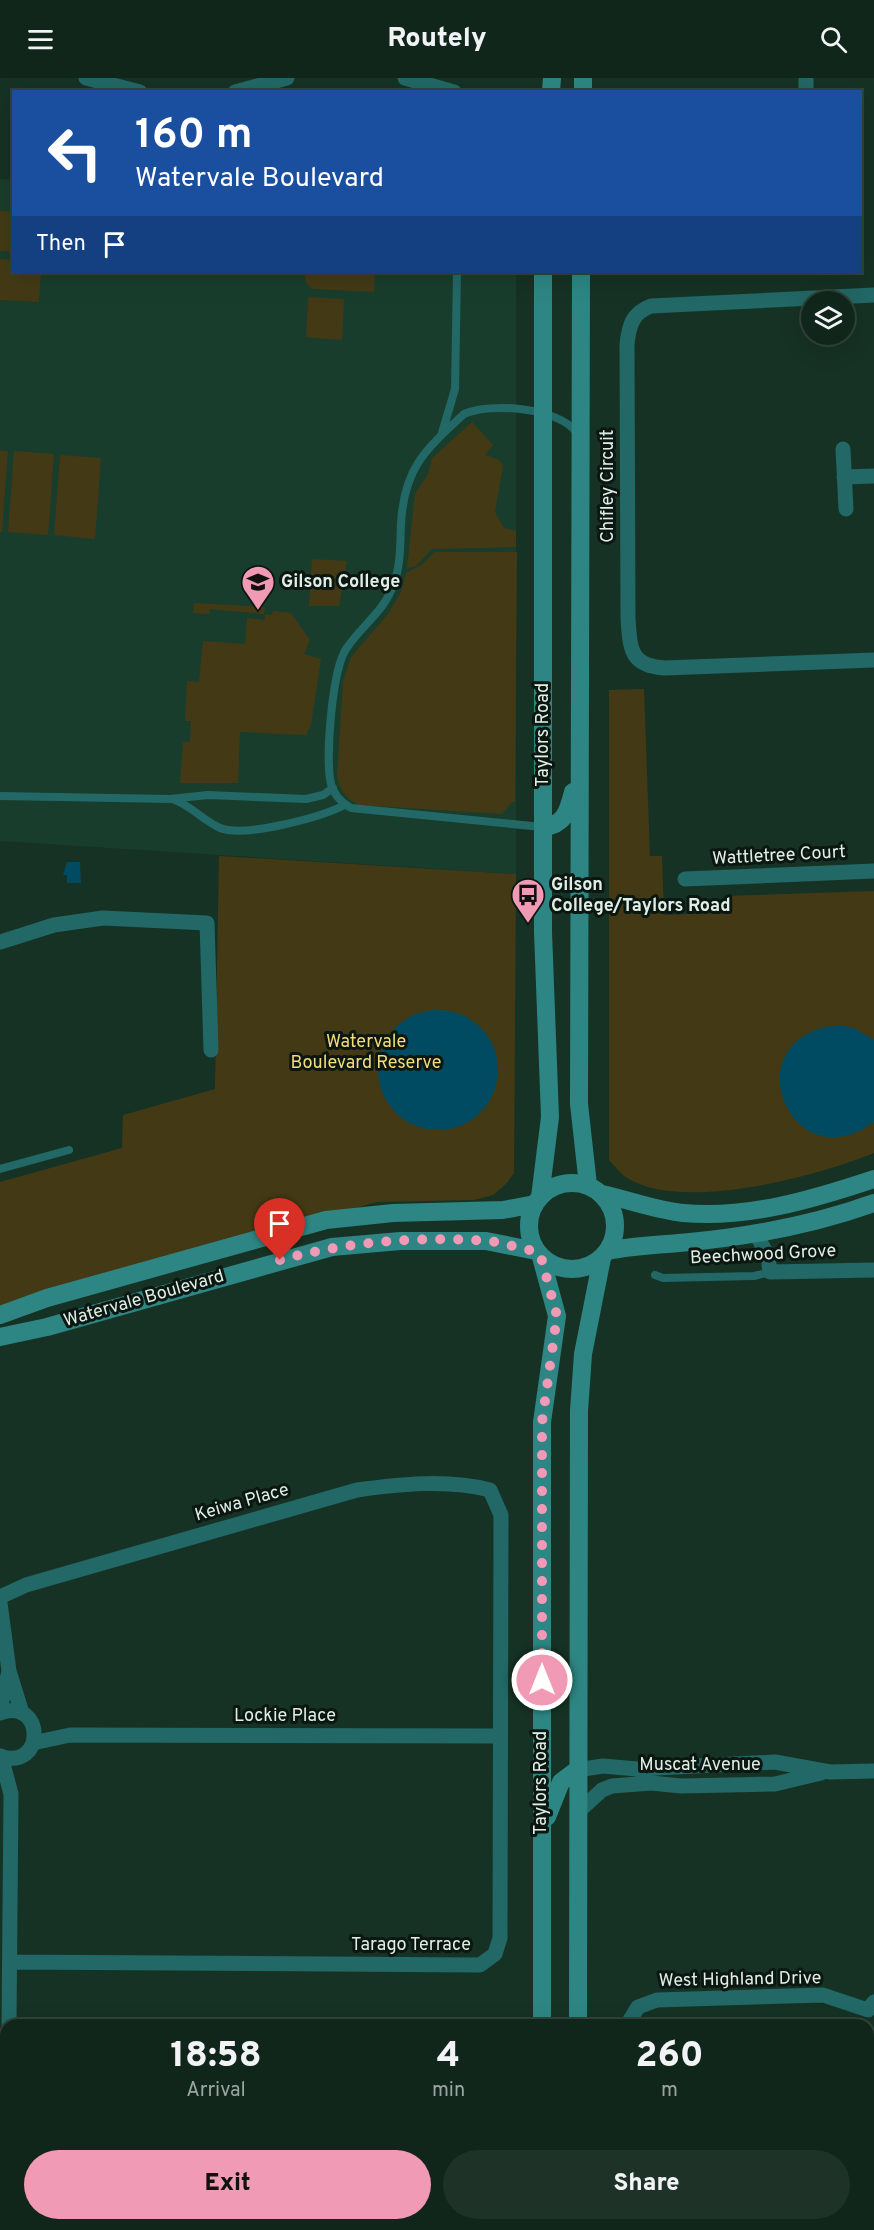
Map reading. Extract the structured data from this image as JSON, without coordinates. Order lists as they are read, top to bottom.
{
  "streets": {
    "main road": ["Taylors Road", "Watervale Boulevard"],
    "street": [
      "Chifley Circuit",
      "Wattletree Court",
      "Beechwood Grove",
      "Keiwa Place",
      "Lockie Place",
      "Muscat Avenue",
      "Tarago Terrace",
      "West Highland Drive"
    ]
  },
  "crossings": [
    ["Taylors Road", "Watervale Boulevard"],
    ["Taylors Road", "Muscat Avenue"],
    ["Keiwa Place", "Tarago Terrace"],
    ["Lockie Place", "Tarago Terrace"]
  ],
  "parks": ["Watervale Boulevard Reserve"],
  "places": {
    "school or university": ["Gilson College"],
    "bus stop": ["Gilson College/Taylors Road"]
  },
  "page": {
    "header": "Routely",
    "turn": ["160 m", "Watervale Boulevard"],
    "then": "Then",
    "eta": [
      "18:58",
      "Arrival",
      "4",
      "min",
      "260",
      "m"
    ],
    "buttons": ["Exit", "Share"]
  }
}
